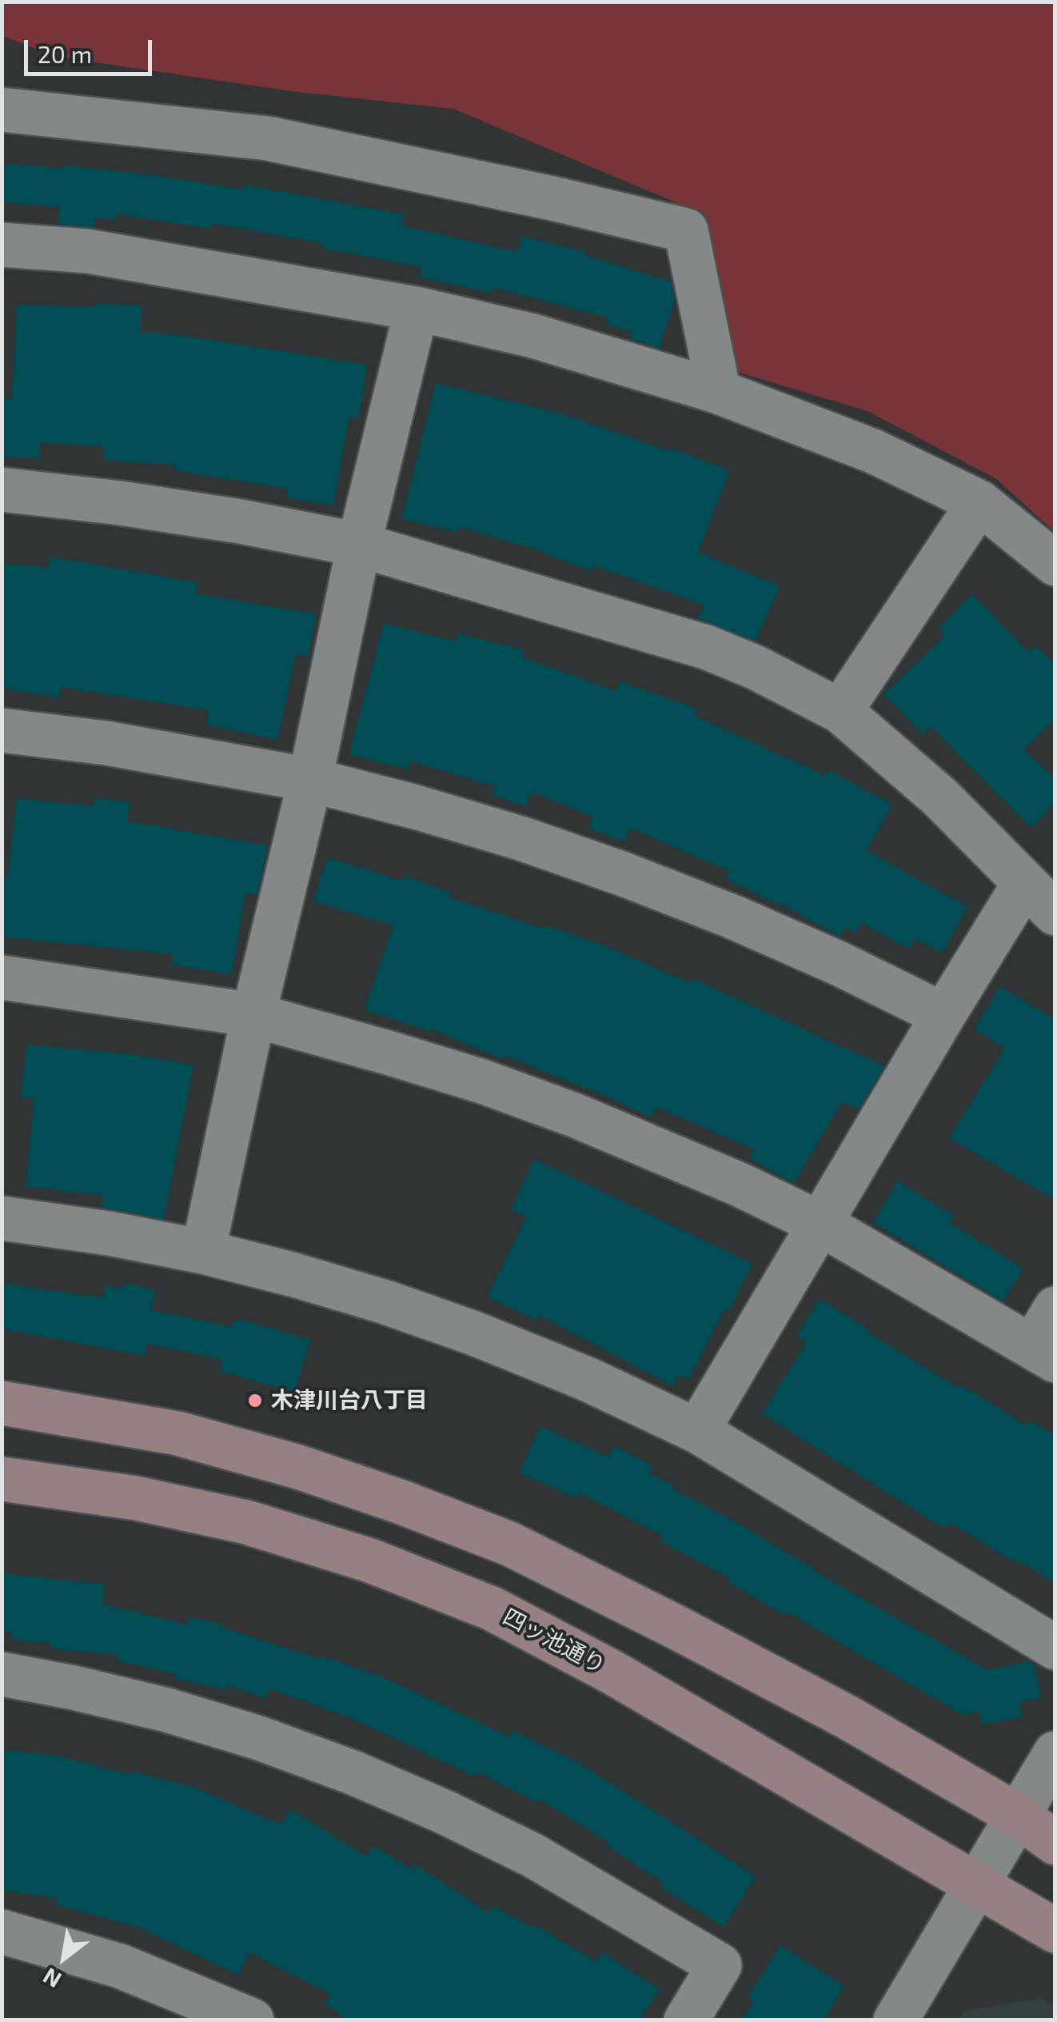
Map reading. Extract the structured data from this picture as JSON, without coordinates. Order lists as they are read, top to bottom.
{
  "streets": {
    "main road": ["四ッ池通り"]
  },
  "places": ["木津川台八丁目"],
  "scale_bar": "20 m",
  "north": "bottom left"
}
